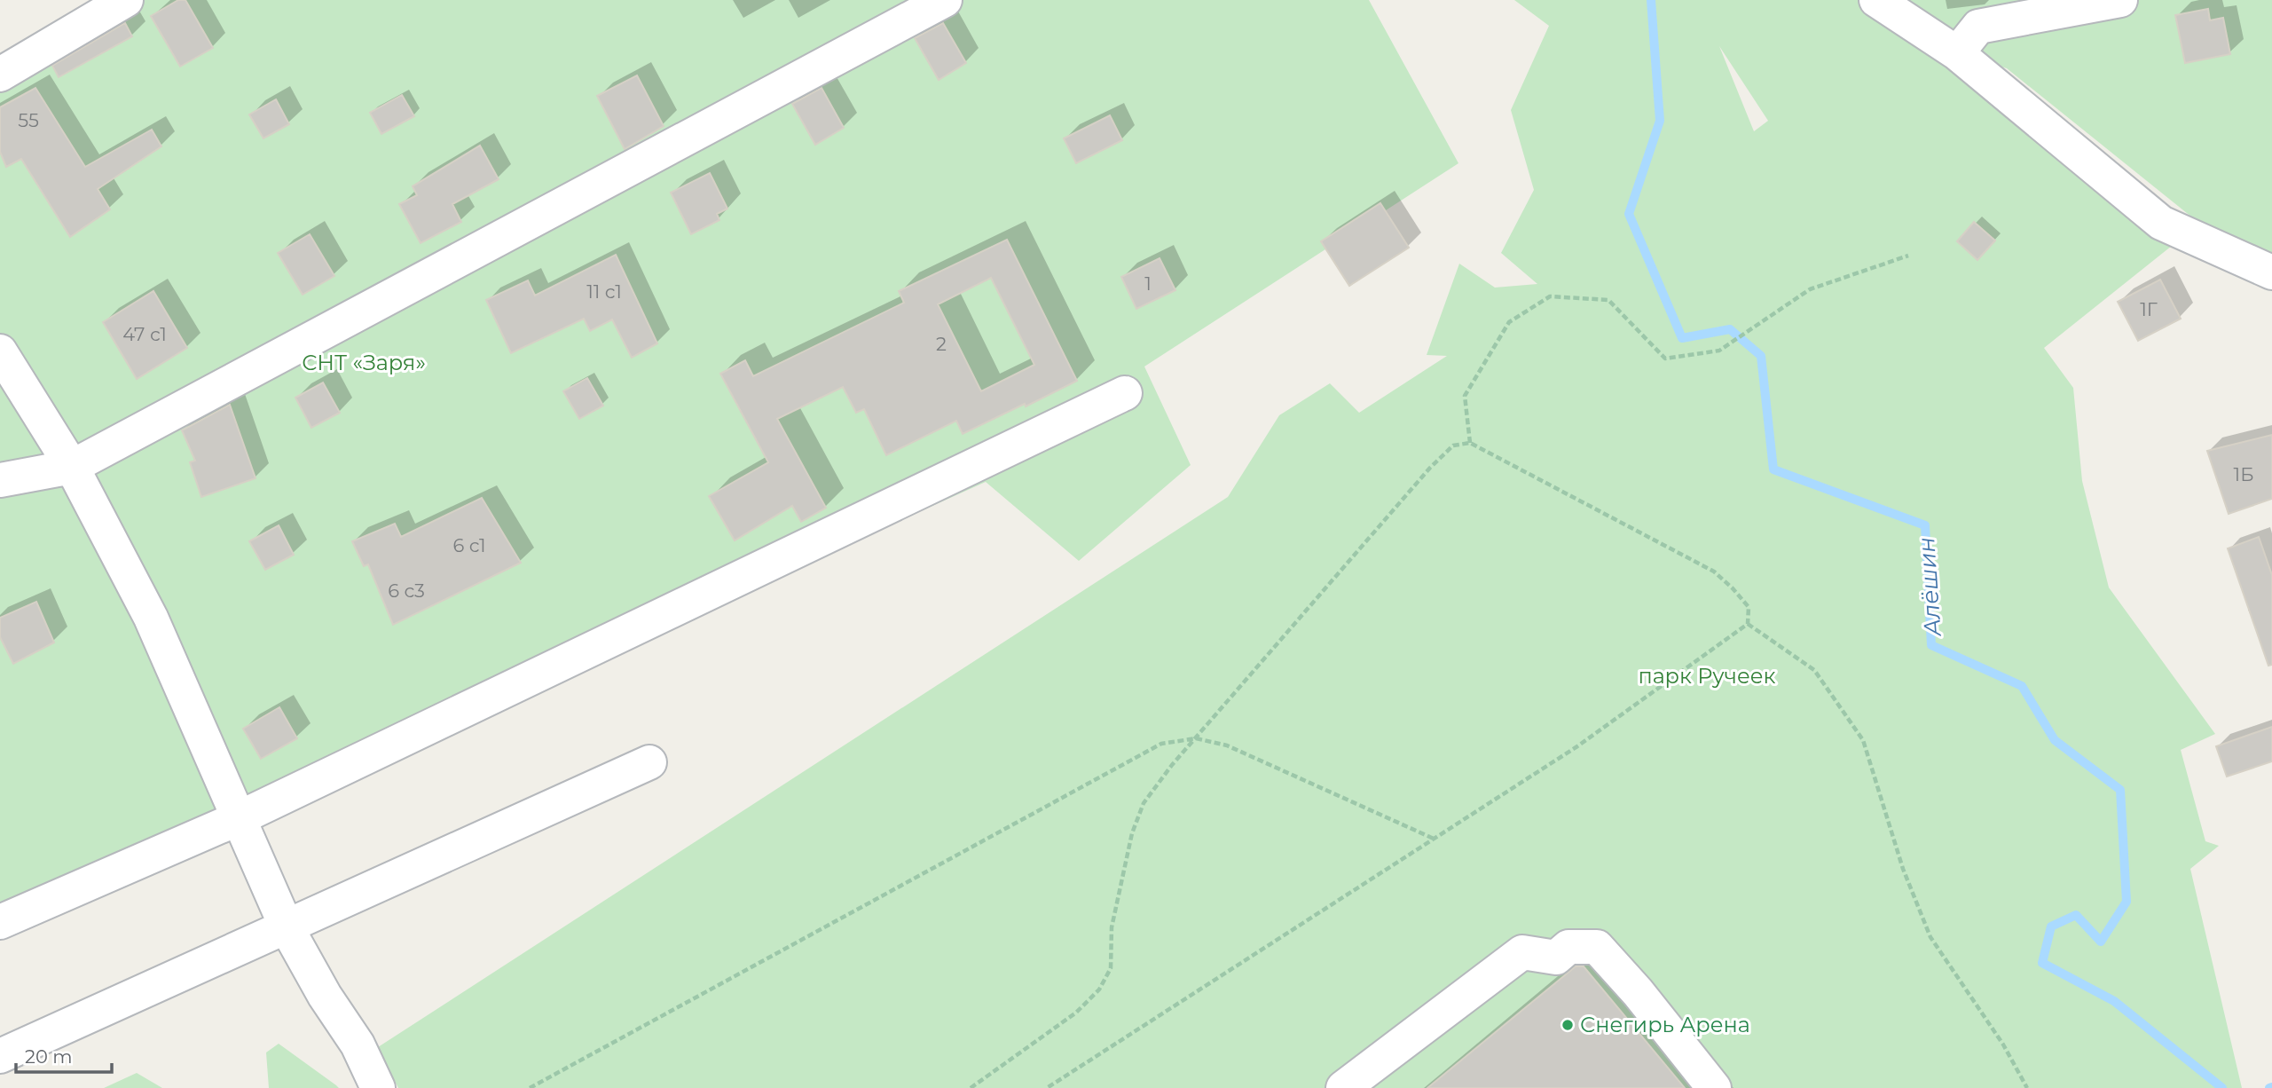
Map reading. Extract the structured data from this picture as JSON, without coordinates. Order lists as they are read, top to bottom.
{
  "water": ["Алёшин"],
  "parks": ["СНТ «Заря»", "парк Ручеек"],
  "places": ["Снегирь Арена"],
  "house_numbers": [
    "55",
    "1",
    "11 с1",
    "1Г",
    "47 с1",
    "2",
    "1Б",
    "6 с1",
    "6 с3"
  ],
  "scale_bar": "20 m"
}
